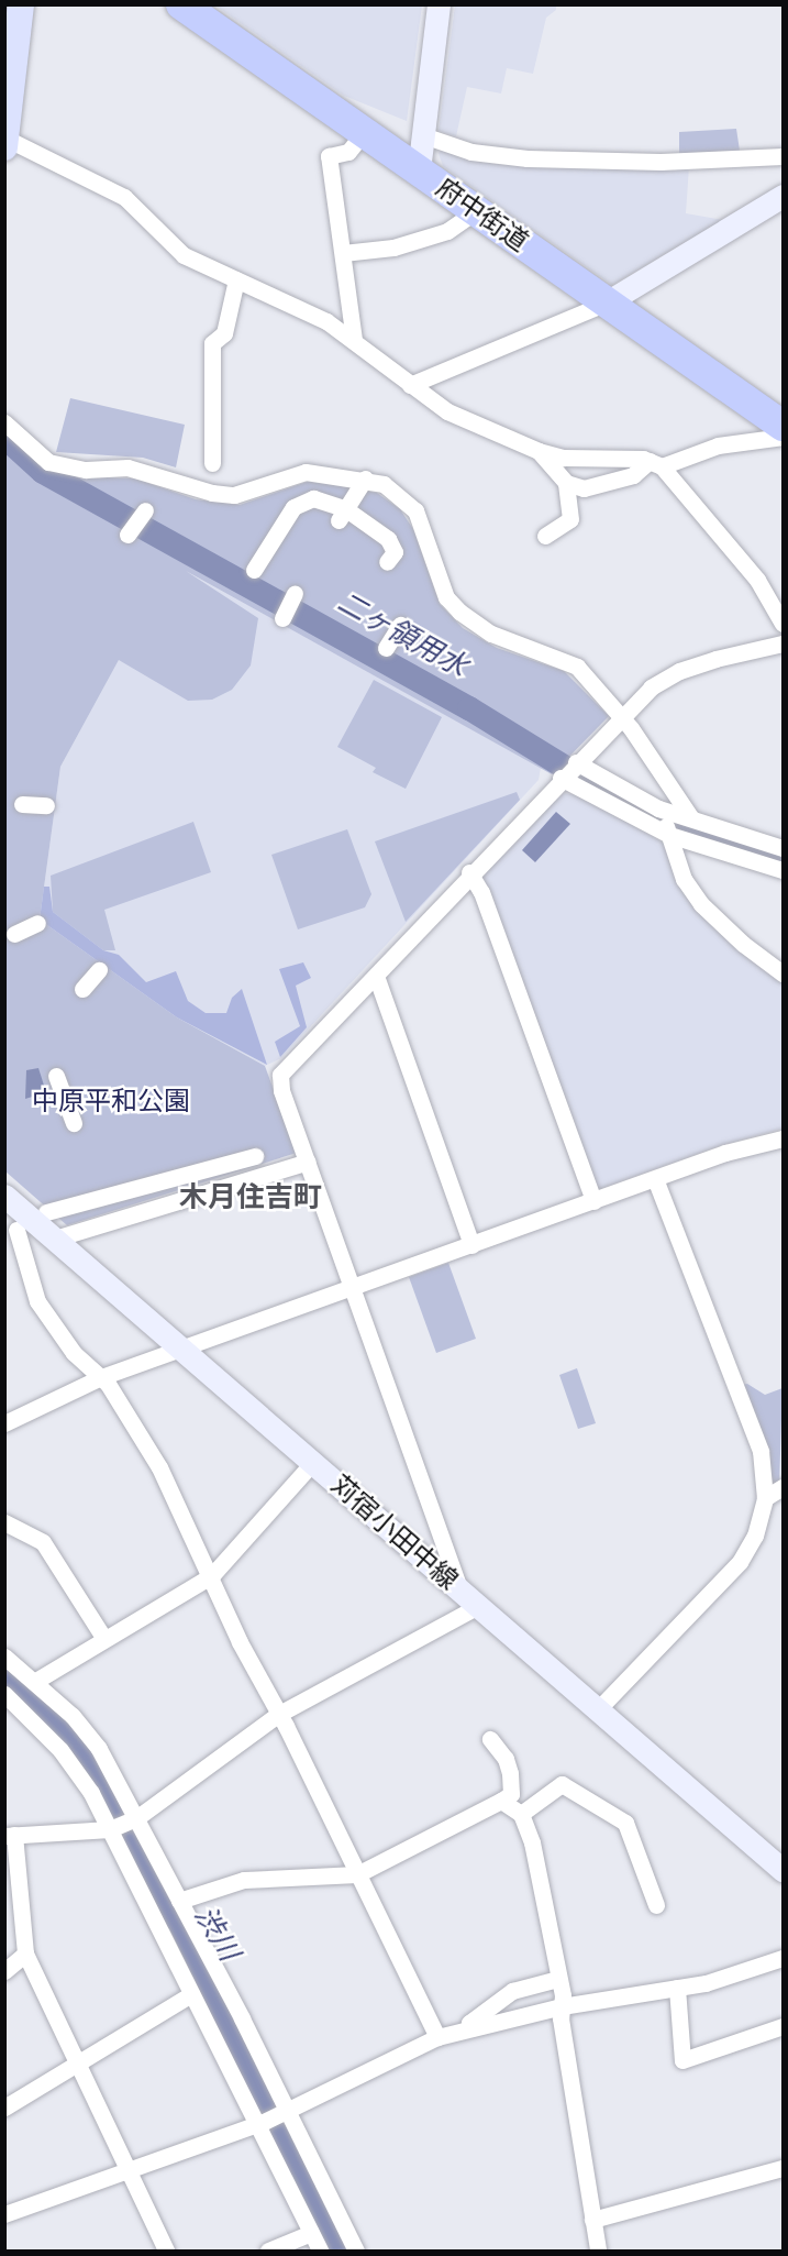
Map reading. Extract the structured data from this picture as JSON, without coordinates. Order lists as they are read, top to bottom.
{
  "streets": {
    "highway": ["府中街道"],
    "street": ["苅宿小田中線"]
  },
  "districts": ["木月住吉町"],
  "water": ["二ヶ領用水", "渋川"],
  "parks": ["中原平和公園"]
}
